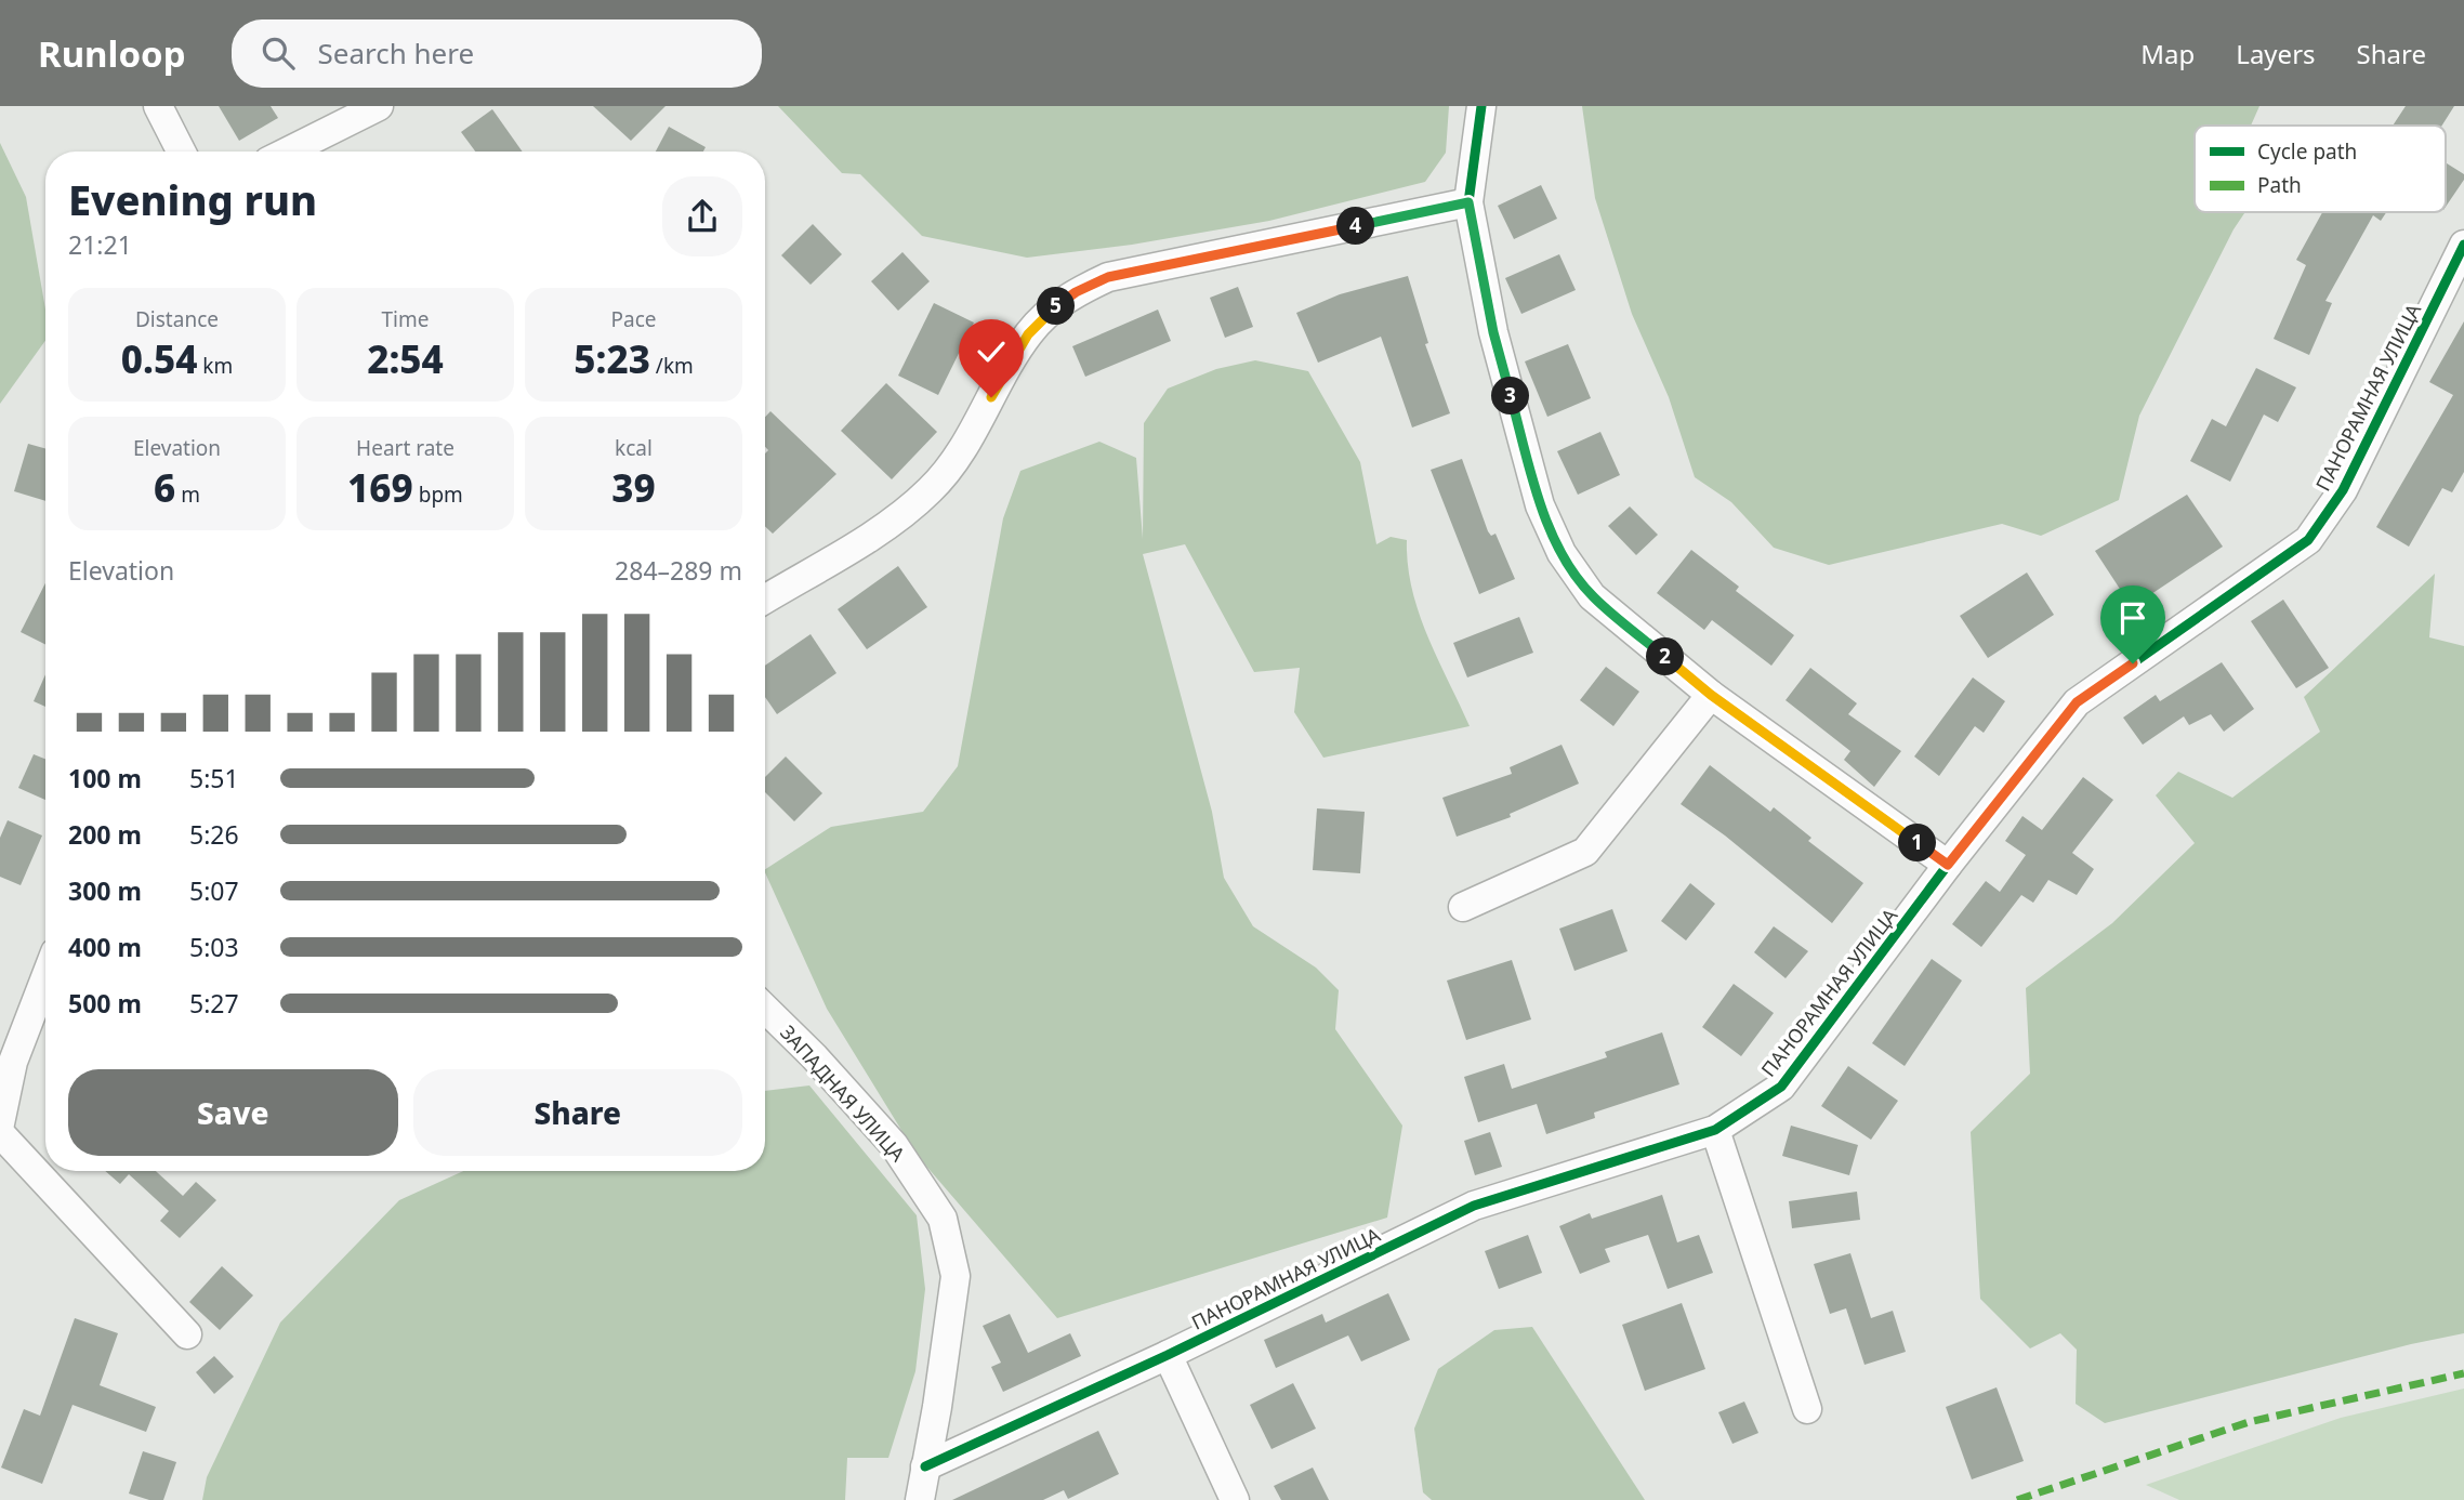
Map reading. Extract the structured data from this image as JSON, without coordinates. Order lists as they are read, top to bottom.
{
  "streets": {
    "street": ["ПАНОРАМНАЯ УЛИЦА", "ЗАПАДНАЯ УЛИЦА"]
  },
  "crossings": [
    ["ПАНОРАМНАЯ УЛИЦА", "ЗАПАДНАЯ УЛИЦА"]
  ],
  "legend": ["Cycle path", "Path"],
  "page": {
    "header": "Runloop",
    "search": "Search here",
    "nav": ["Map", "Layers", "Share"],
    "heading": ["Evening run", "21:21"],
    "pins": [
      "4",
      "5",
      "3",
      "2",
      "1"
    ],
    "stats": [
      ["Distance", "0.54 km"],
      ["Time", "2:54"],
      ["Pace", "5:23 /km"],
      ["Elevation", "6 m"],
      ["Heart rate", "169 bpm"],
      ["kcal", "39"]
    ],
    "chart": ["Elevation", "284–289 m"],
    "list": [
      {
        "name": "100 m",
        "note": "5:51"
      },
      {
        "name": "200 m",
        "note": "5:26"
      },
      {
        "name": "300 m",
        "note": "5:07"
      },
      {
        "name": "400 m",
        "note": "5:03"
      },
      {
        "name": "500 m",
        "note": "5:27"
      }
    ],
    "buttons": ["Save", "Share"]
  }
}
